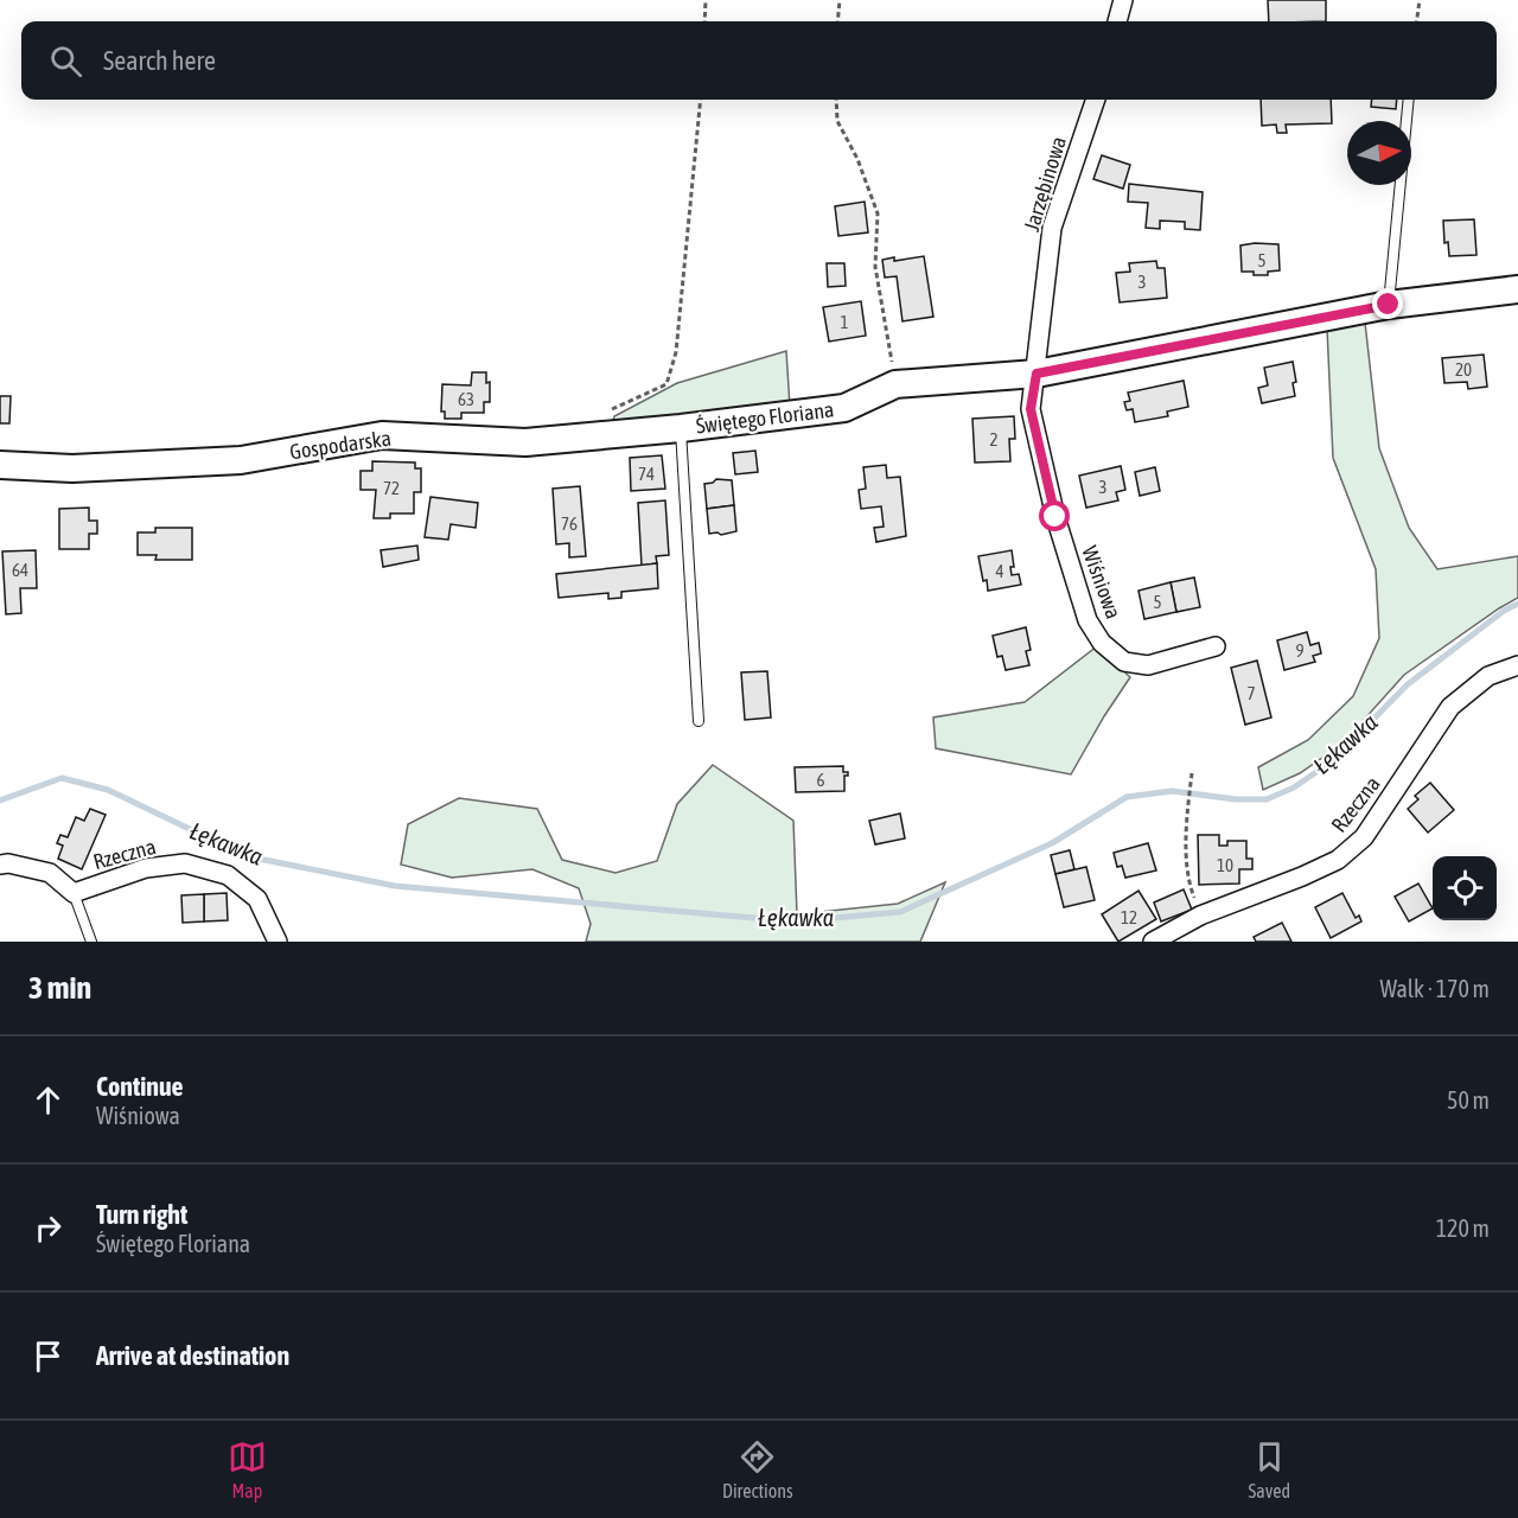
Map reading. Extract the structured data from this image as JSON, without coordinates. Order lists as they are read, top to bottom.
{
  "streets": {
    "street": [
      "Jarzębinowa",
      "Świętego Floriana",
      "Gospodarska",
      "Wiśniowa",
      "Rzeczna"
    ]
  },
  "crossings": [
    ["Jarzębinowa", "Świętego Floriana"],
    ["Jarzębinowa", "Wiśniowa"],
    ["Świętego Floriana", "Gospodarska"],
    ["Świętego Floriana", "Wiśniowa"]
  ],
  "water": ["Łękawka"],
  "house_numbers": [
    "5",
    "3",
    "1",
    "20",
    "63",
    "2",
    "74",
    "3",
    "72",
    "76",
    "64",
    "4",
    "5",
    "9",
    "7",
    "6",
    "10",
    "12"
  ],
  "north": "right",
  "page": {
    "search": "Search here",
    "heading": ["3 min", "Walk · 170 m"],
    "list": [
      ["Continue", "Wiśniowa", "50 m"],
      ["Turn right", "Świętego Floriana", "120 m"],
      "Arrive at destination"
    ],
    "nav": ["Map", "Directions", "Saved"]
  }
}
